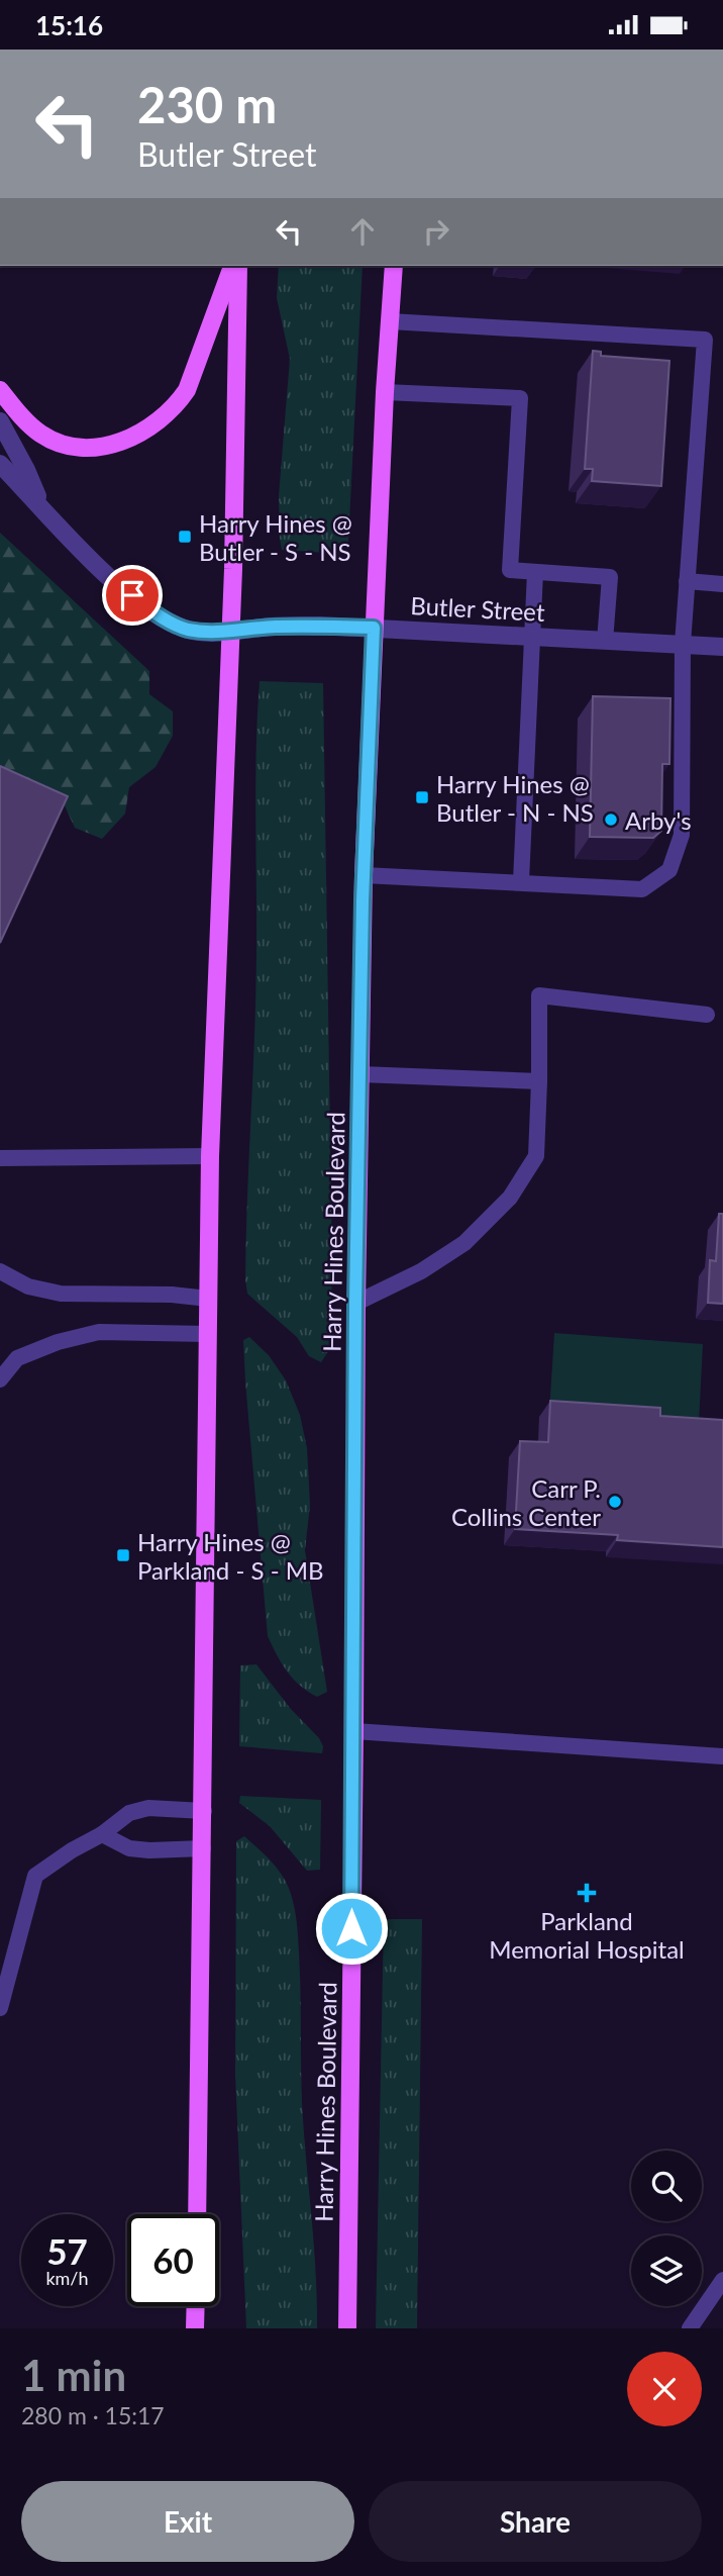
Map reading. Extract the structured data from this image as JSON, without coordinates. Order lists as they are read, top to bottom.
{
  "streets": {
    "main road": ["Harry Hines Boulevard"],
    "street": ["Butler Street"]
  },
  "crossings": [
    ["Butler Street", "Harry Hines Boulevard"]
  ],
  "places": {
    "transit": ["Harry Hines @ Butler - S - NS", "Harry Hines @ Butler - N - NS", "Harry Hines @ Parkland - S - MB"],
    "other": ["Arby's", "Carr P. Collins Center"],
    "health": ["Parkland Memorial Hospital"]
  },
  "page": {
    "status": "15:16",
    "turn": ["230 m", "Butler Street"],
    "speed": "57 km/h",
    "limit": "60",
    "heading": ["1 min", "280 m · 15:17"],
    "buttons": ["Exit", "Share"]
  }
}
